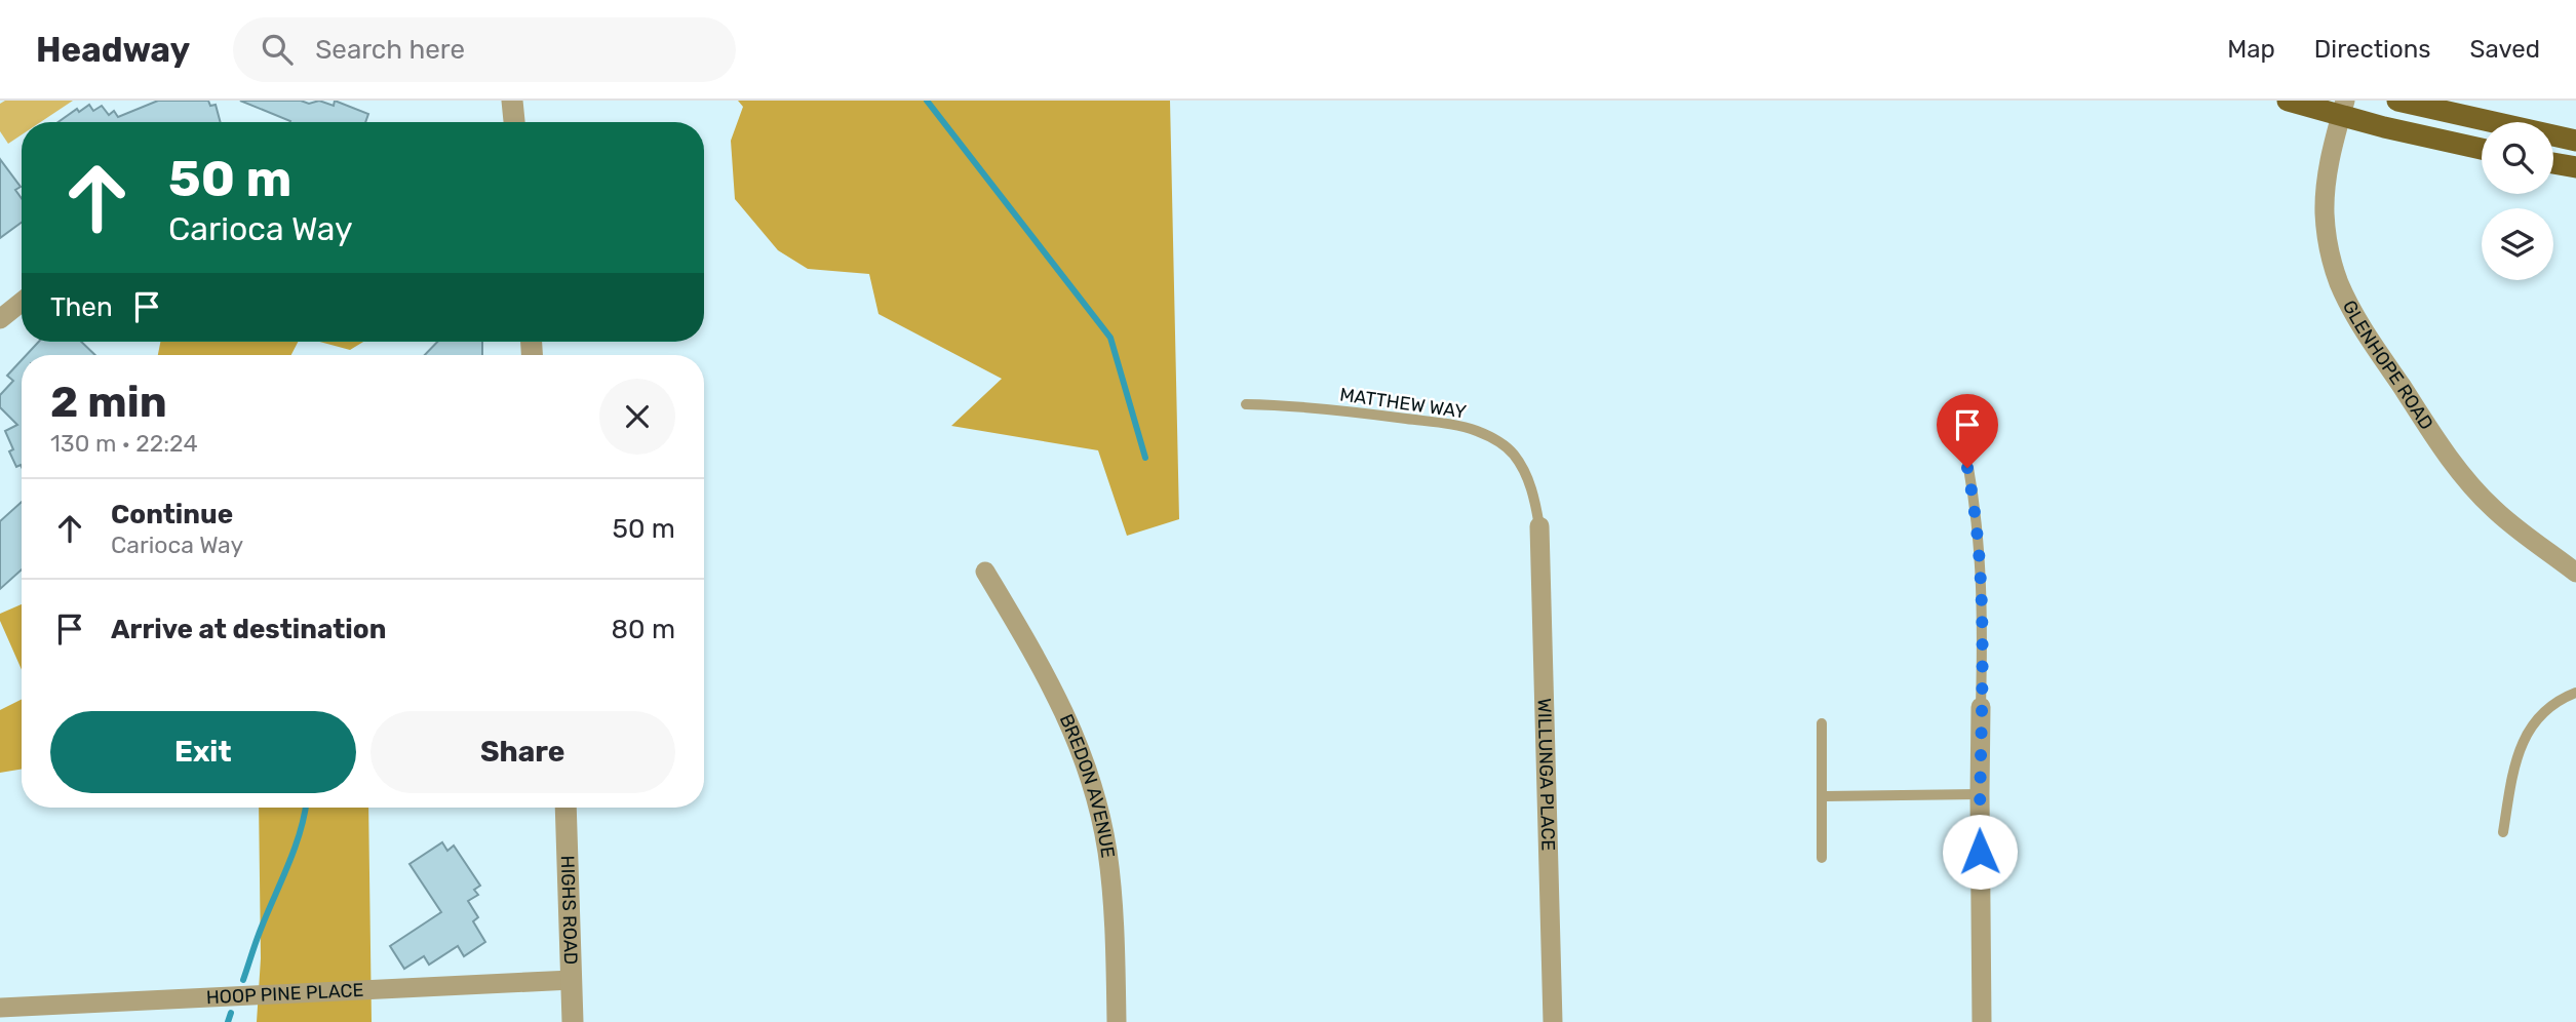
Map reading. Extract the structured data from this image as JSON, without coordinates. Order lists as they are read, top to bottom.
{
  "streets": {
    "street": [
      "GLENHOPE ROAD",
      "WILLUNGA PLACE",
      "BREDON AVENUE",
      "HIGHS ROAD",
      "HOOP PINE PLACE"
    ],
    "lane": ["MATTHEW WAY"]
  },
  "crossings": [
    ["MATTHEW WAY", "WILLUNGA PLACE"],
    ["HIGHS ROAD", "HOOP PINE PLACE"]
  ],
  "page": {
    "header": "Headway",
    "search": "Search here",
    "nav": ["Map", "Directions", "Saved"],
    "turn": ["50 m", "Carioca Way"],
    "then": "Then",
    "heading": ["2 min", "130 m · 22:24"],
    "list": [
      {
        "name": "Continue",
        "note": "Carioca Way",
        "value": "50 m"
      },
      {
        "name": "Arrive at destination",
        "value": "80 m"
      }
    ],
    "buttons": ["Exit", "Share"]
  }
}
